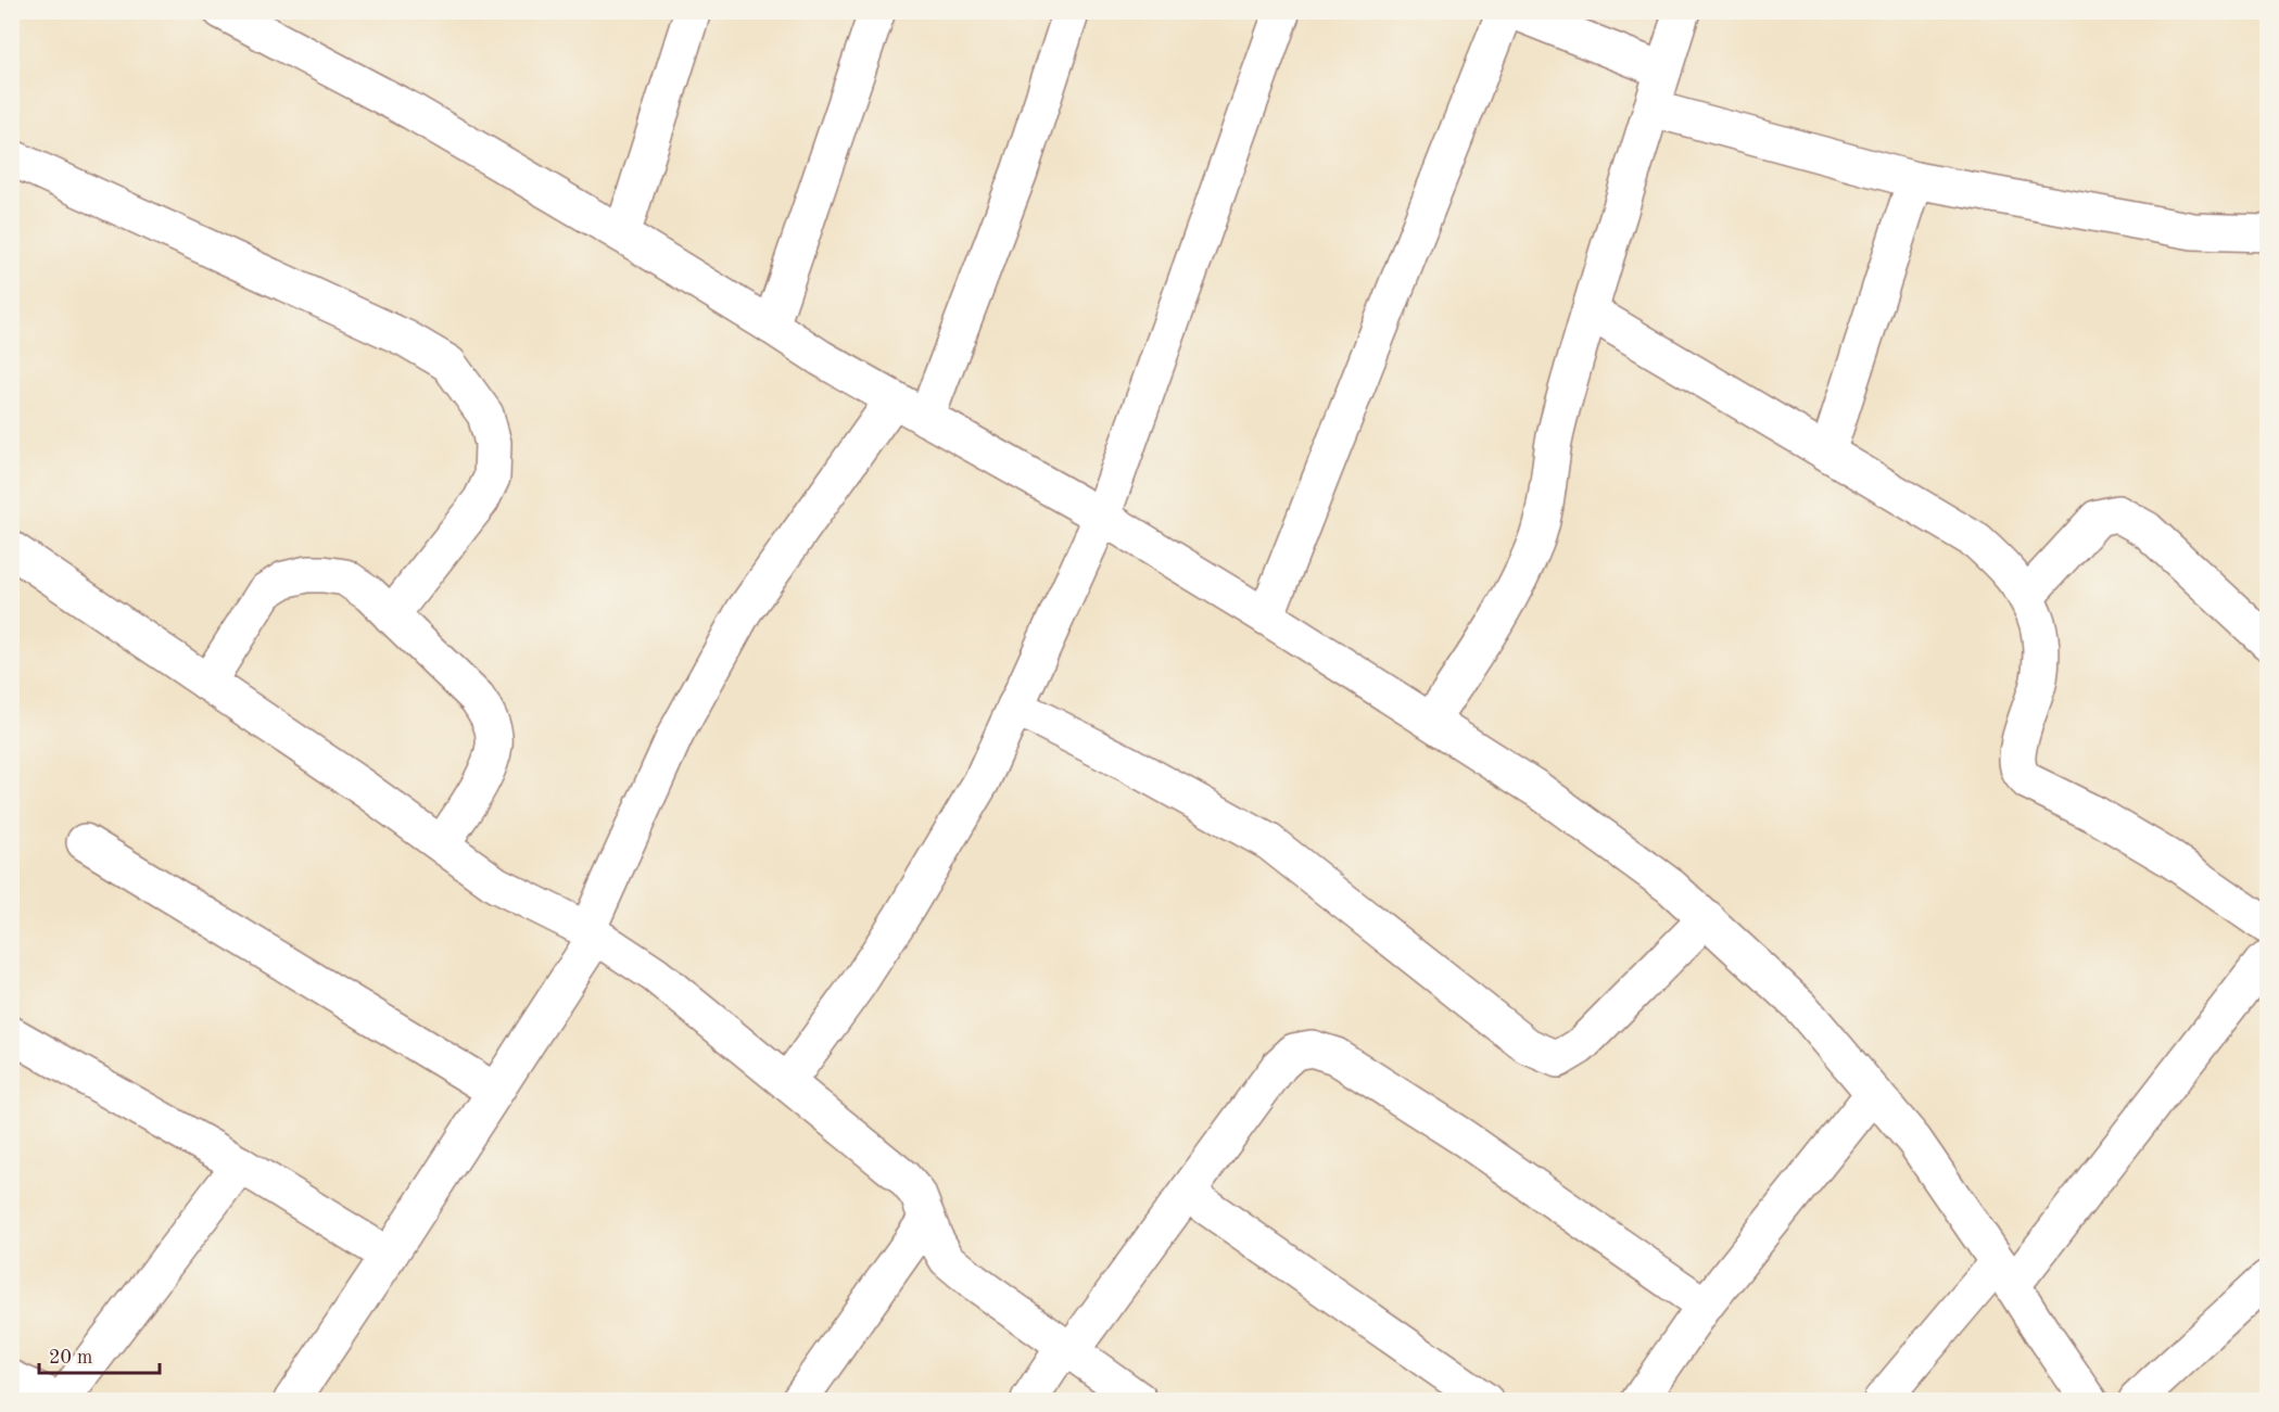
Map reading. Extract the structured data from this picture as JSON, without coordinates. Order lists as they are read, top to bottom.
{
  "scale_bar": "20 m"
}
